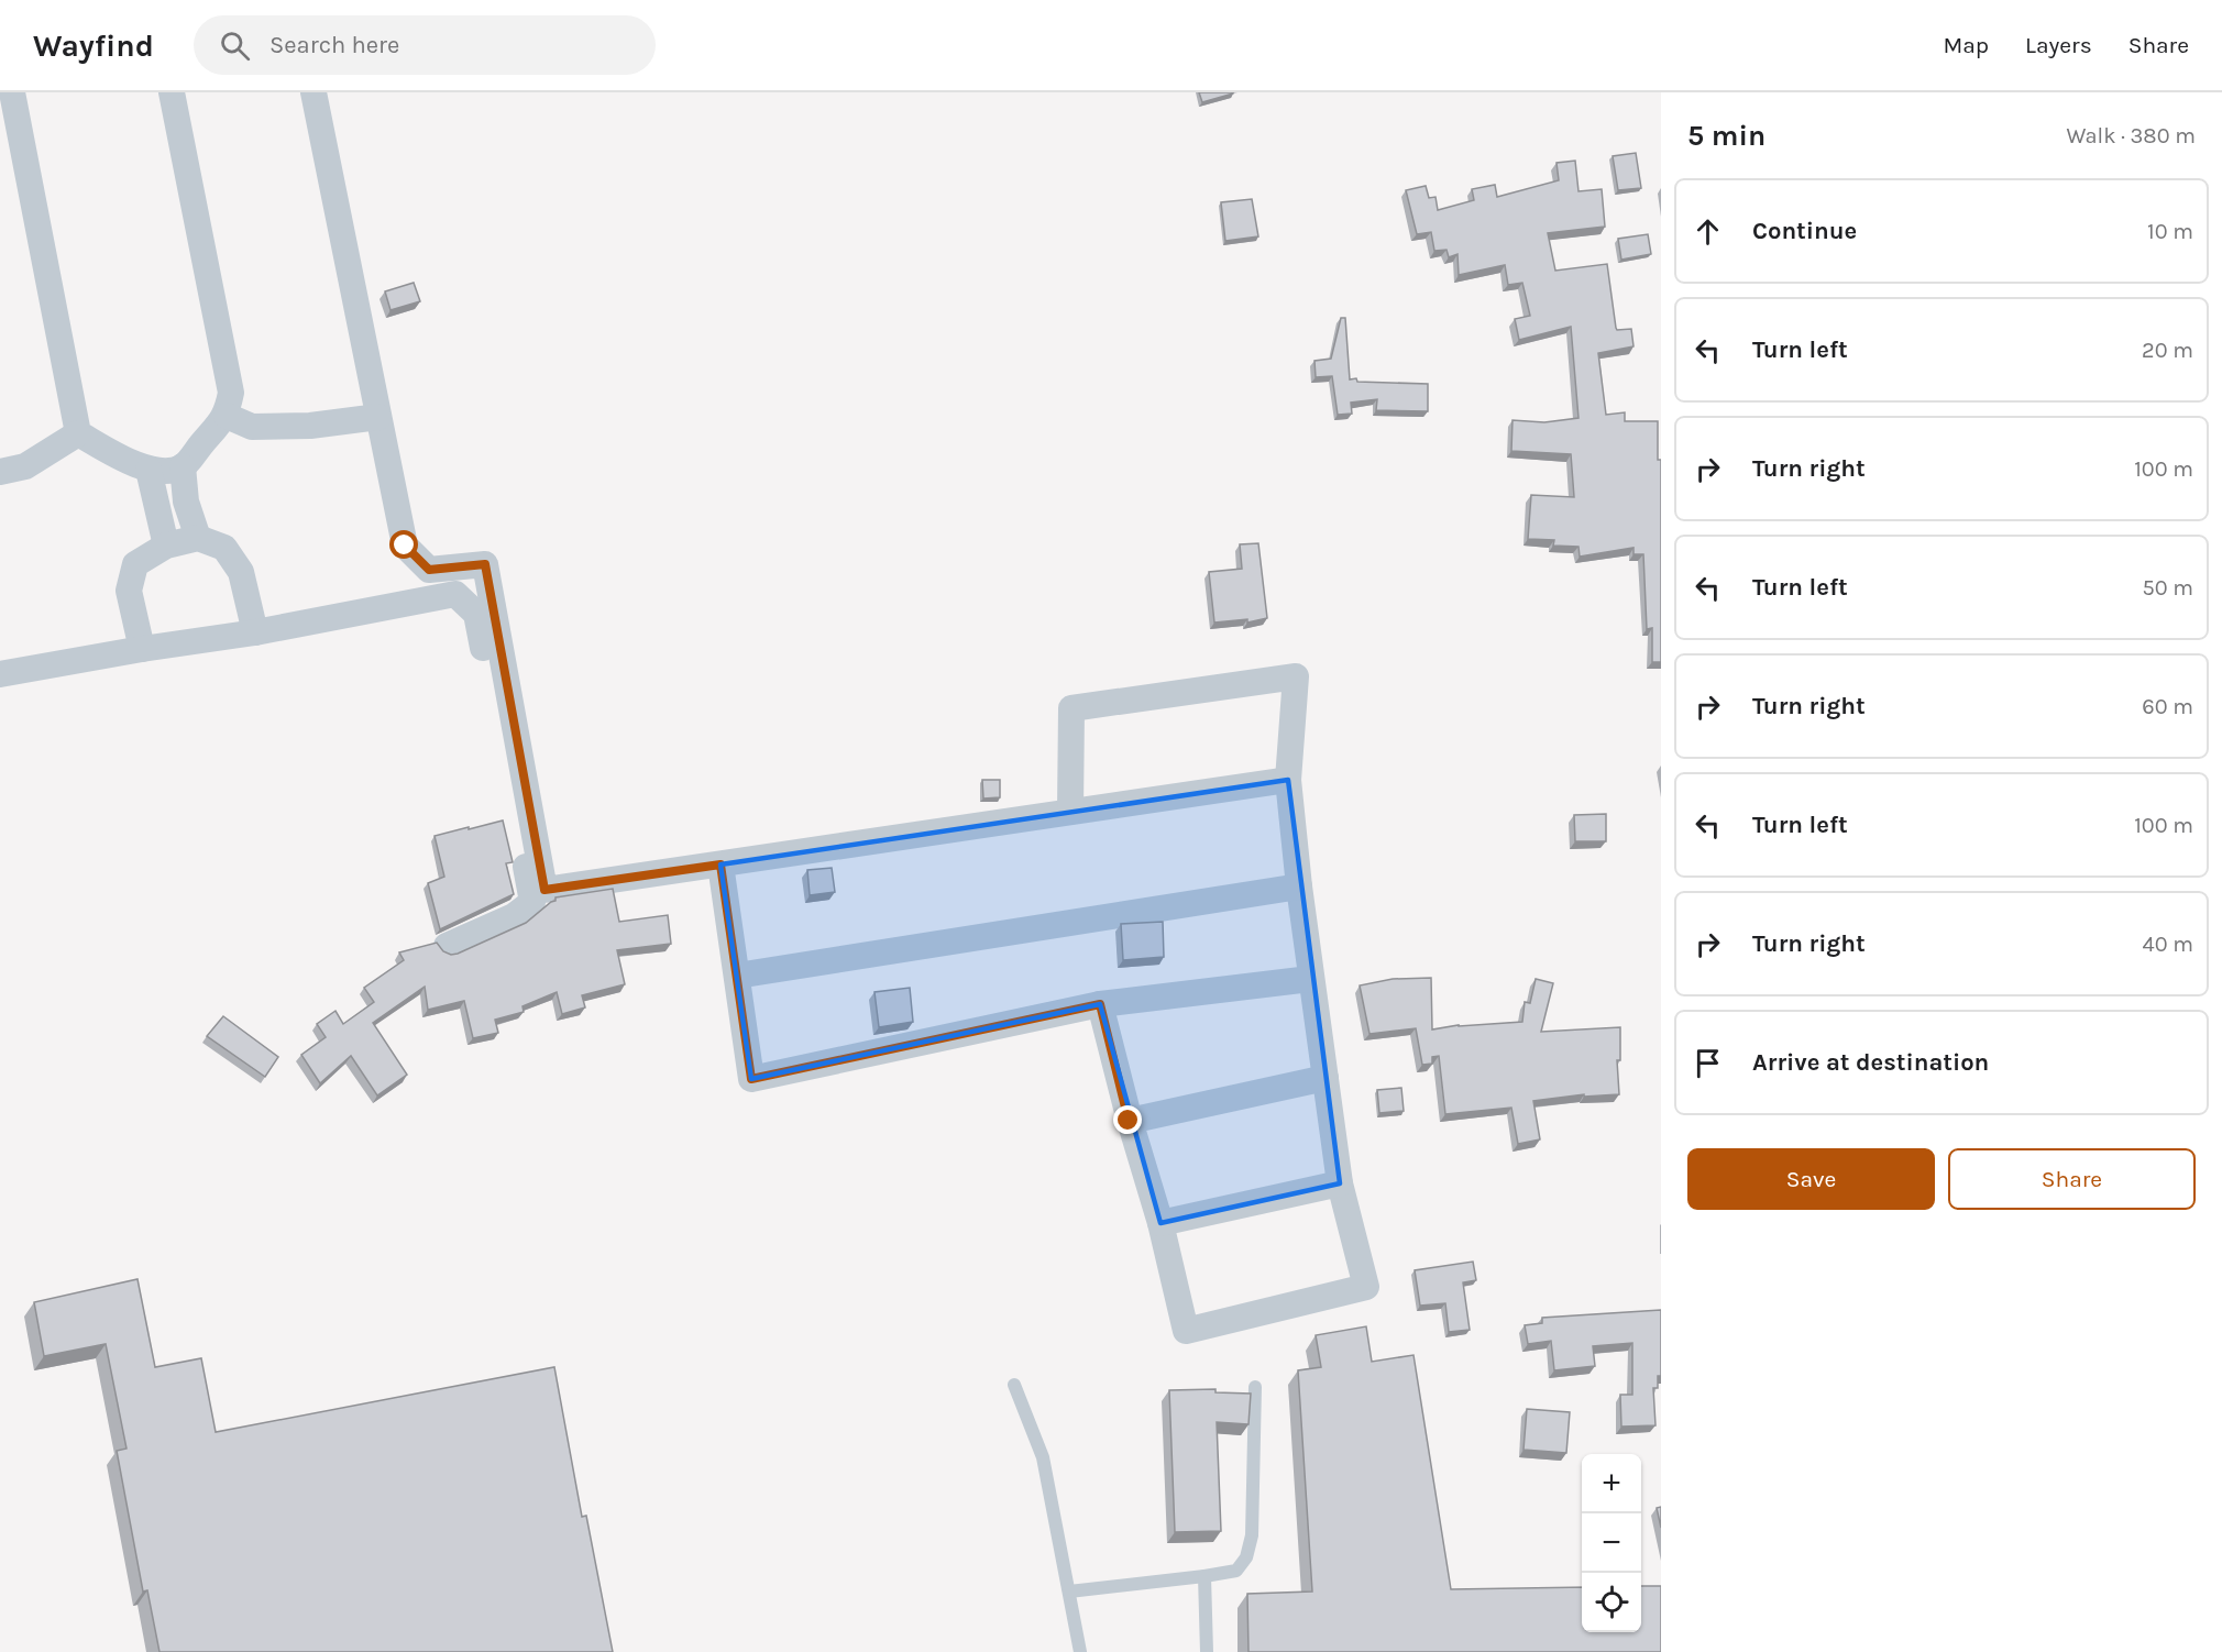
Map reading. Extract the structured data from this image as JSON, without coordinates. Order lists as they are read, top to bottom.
{
  "page": {
    "header": "Wayfind",
    "search": "Search here",
    "nav": ["Map", "Layers", "Share"],
    "heading": ["5 min", "Walk · 380 m"],
    "list": [
      ["Continue", "10 m"],
      ["Turn left", "20 m"],
      ["Turn right", "100 m"],
      ["Turn left", "50 m"],
      ["Turn right", "60 m"],
      ["Turn left", "100 m"],
      ["Turn right", "40 m"],
      "Arrive at destination"
    ],
    "buttons": ["Save", "Share"],
    "map_buttons": ["+", "−"]
  }
}
